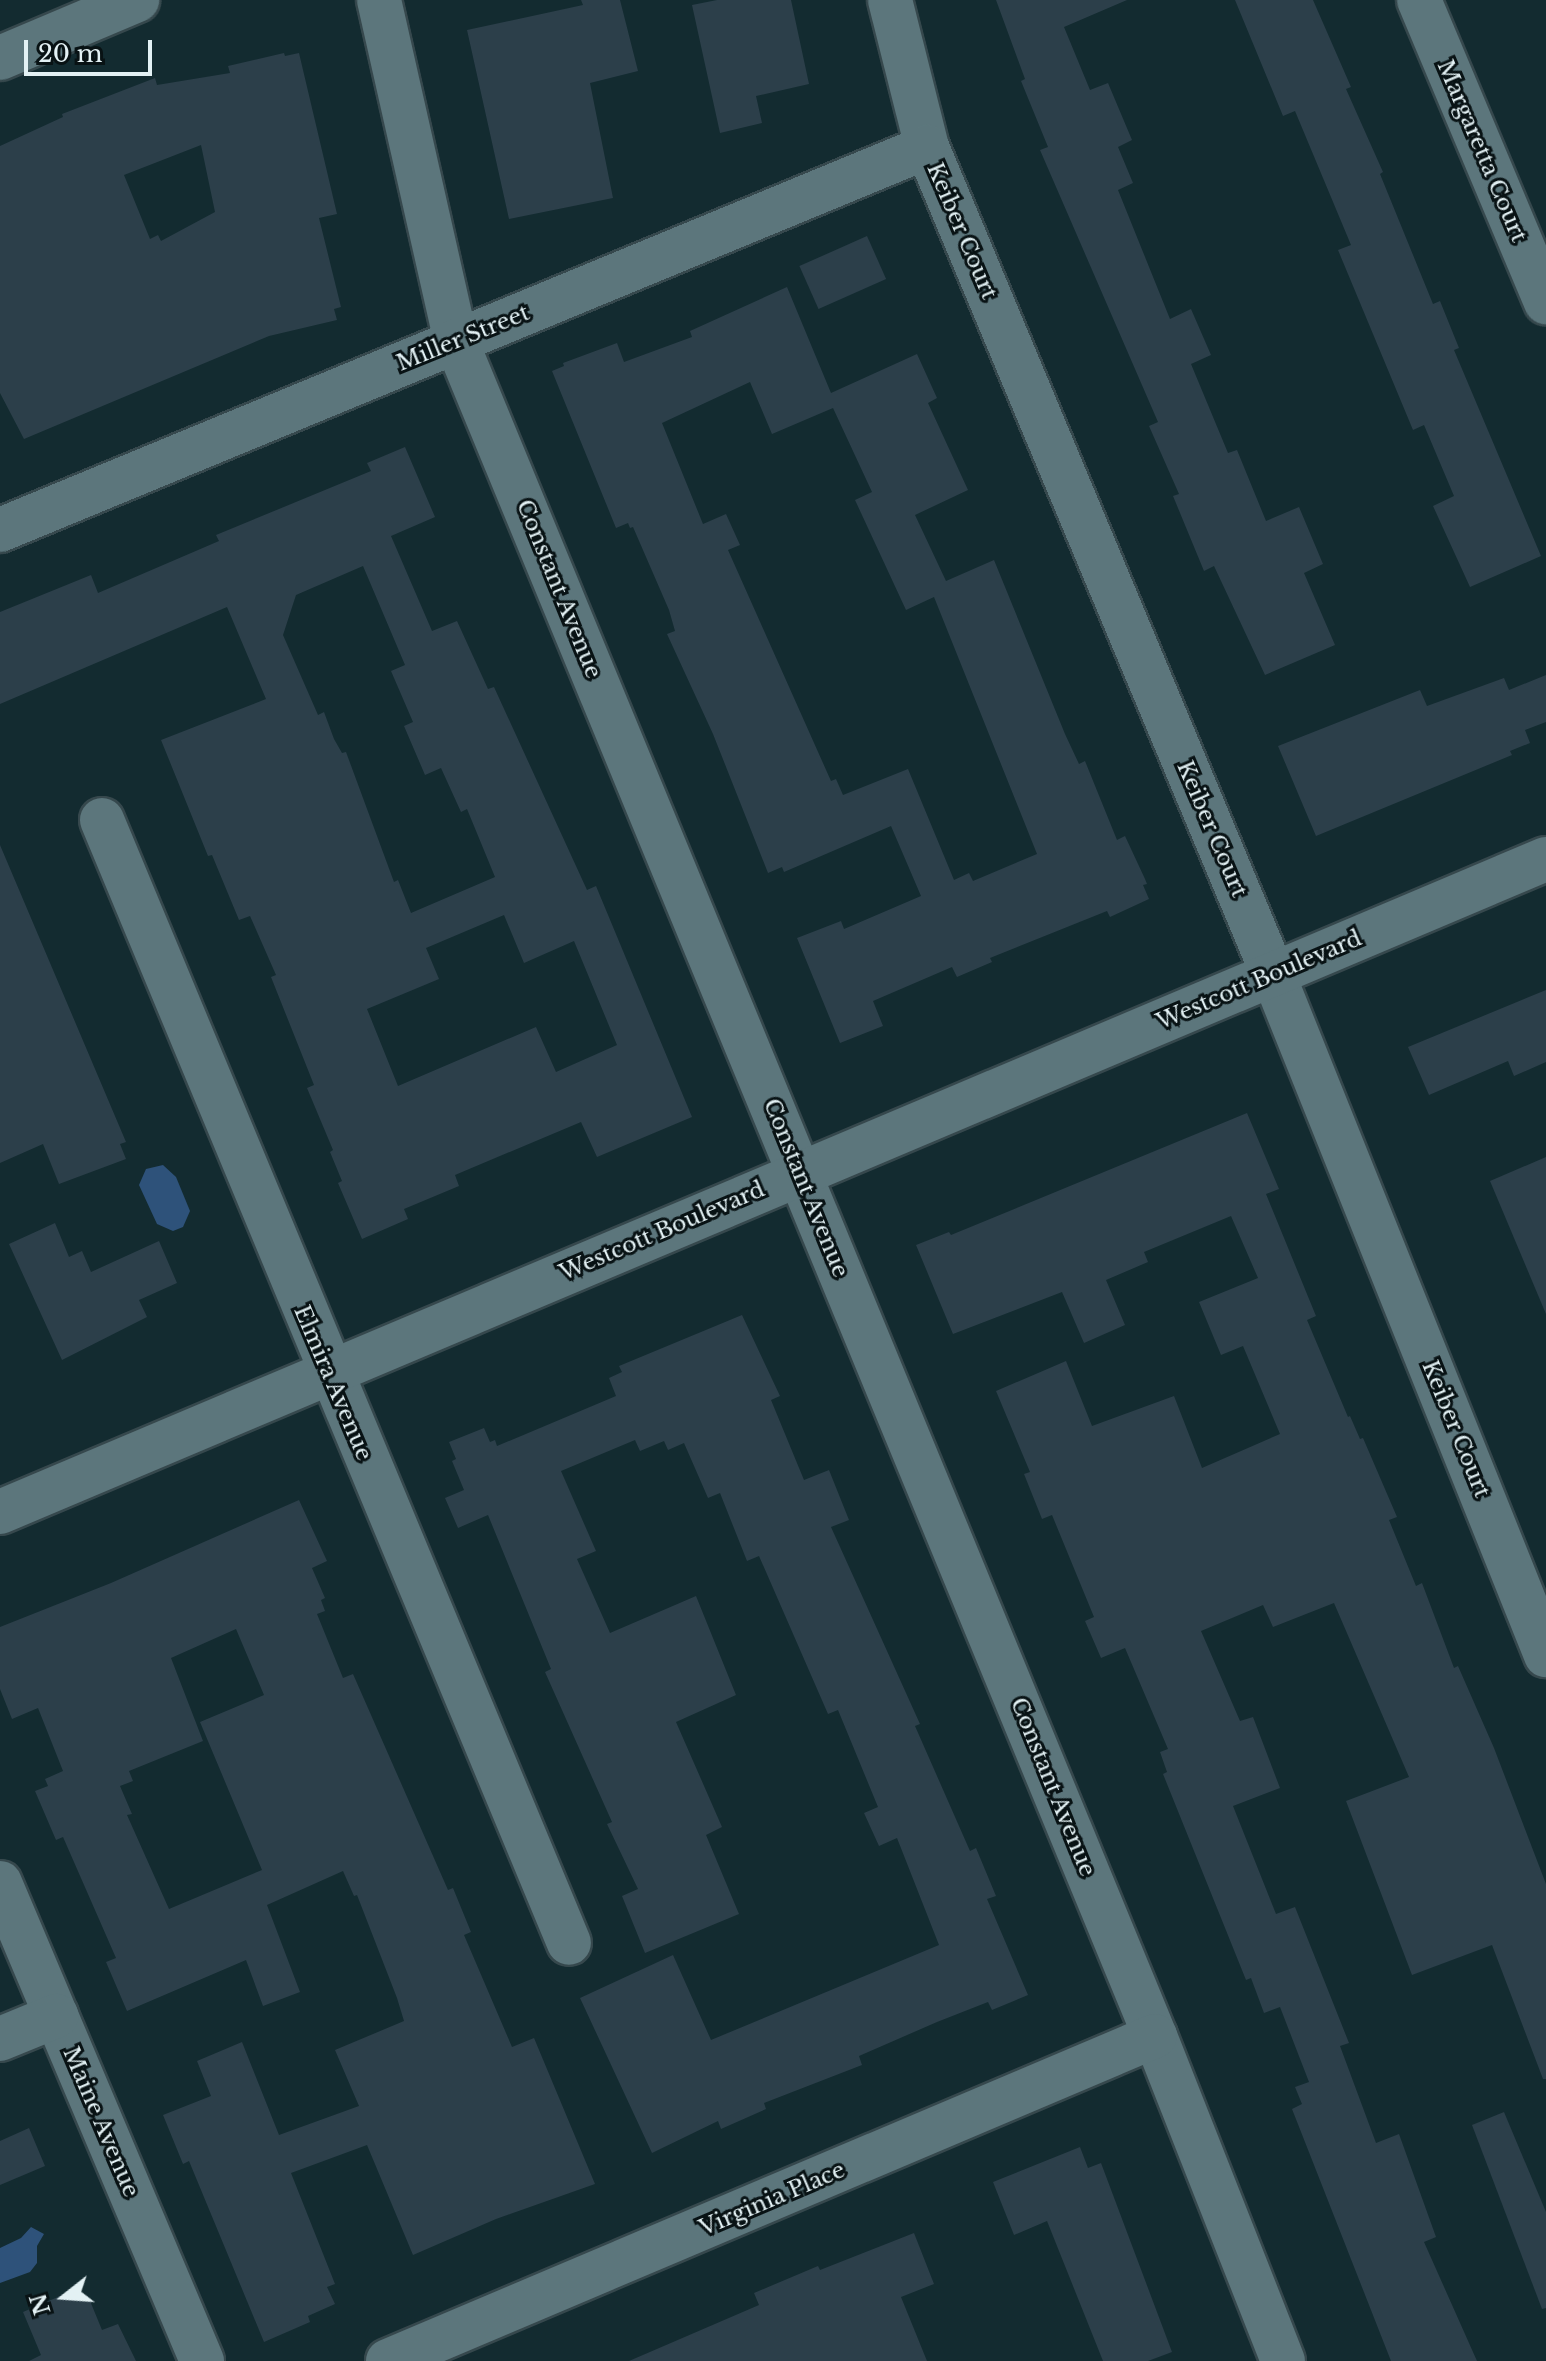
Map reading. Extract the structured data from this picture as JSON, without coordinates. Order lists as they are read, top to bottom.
{
  "streets": {
    "street": [
      "Margaretta Court",
      "Keiber Court",
      "Miller Street",
      "Constant Avenue",
      "Westcott Boulevard",
      "Elmira Avenue",
      "Maine Avenue",
      "Virginia Place"
    ]
  },
  "crossings": [
    ["Keiber Court", "Miller Street"],
    ["Keiber Court", "Westcott Boulevard"],
    ["Miller Street", "Constant Avenue"],
    ["Constant Avenue", "Westcott Boulevard"],
    ["Constant Avenue", "Virginia Place"],
    ["Westcott Boulevard", "Elmira Avenue"]
  ],
  "scale_bar": "20 m",
  "north": "left"
}
